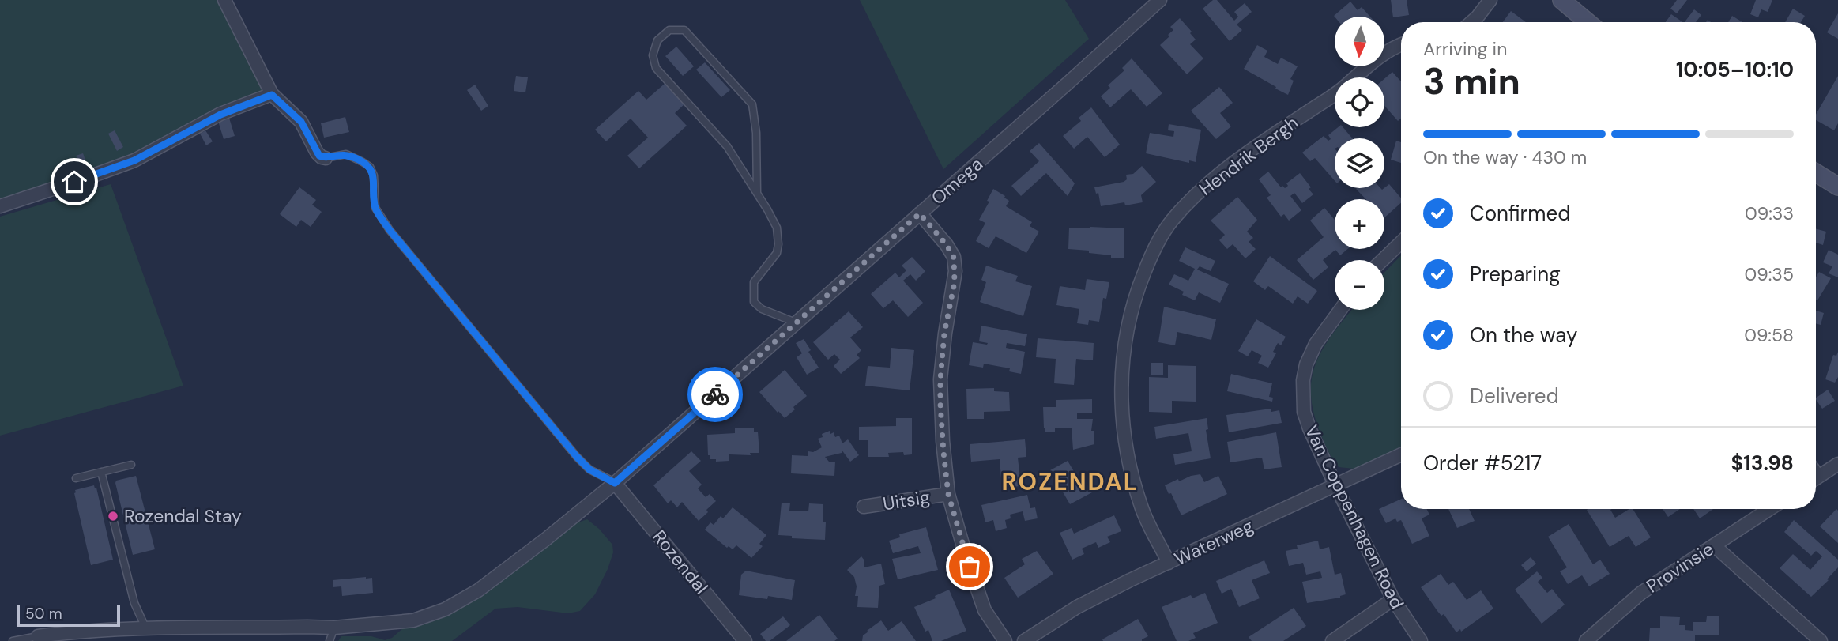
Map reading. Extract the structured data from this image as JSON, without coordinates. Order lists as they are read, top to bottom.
{
  "streets": {
    "street": [
      "Hendrik Bergh",
      "Omega",
      "Uitsig",
      "Van Coppenhagen Road",
      "Waterweg",
      "Rozendal",
      "Provinsie"
    ]
  },
  "crossings": [
    ["Hendrik Bergh", "Waterweg"],
    ["Omega", "Uitsig"],
    ["Omega", "Rozendal"],
    ["Van Coppenhagen Road", "Waterweg"]
  ],
  "districts": ["ROZENDAL"],
  "places": ["Rozendal Stay"],
  "scale_bar": "50 m",
  "north": "bottom",
  "page": {
    "map_buttons": ["+", "−"],
    "heading": ["3 min", "Arriving in", "10:05–10:10"],
    "panel": ["Order #5217", "$13.98"],
    "bar": "On the way · 430 m",
    "list": [
      ["Confirmed", "09:33"],
      ["Preparing", "09:35"],
      ["On the way", "09:58"],
      "Delivered"
    ],
    "scale": "50 m"
  }
}
